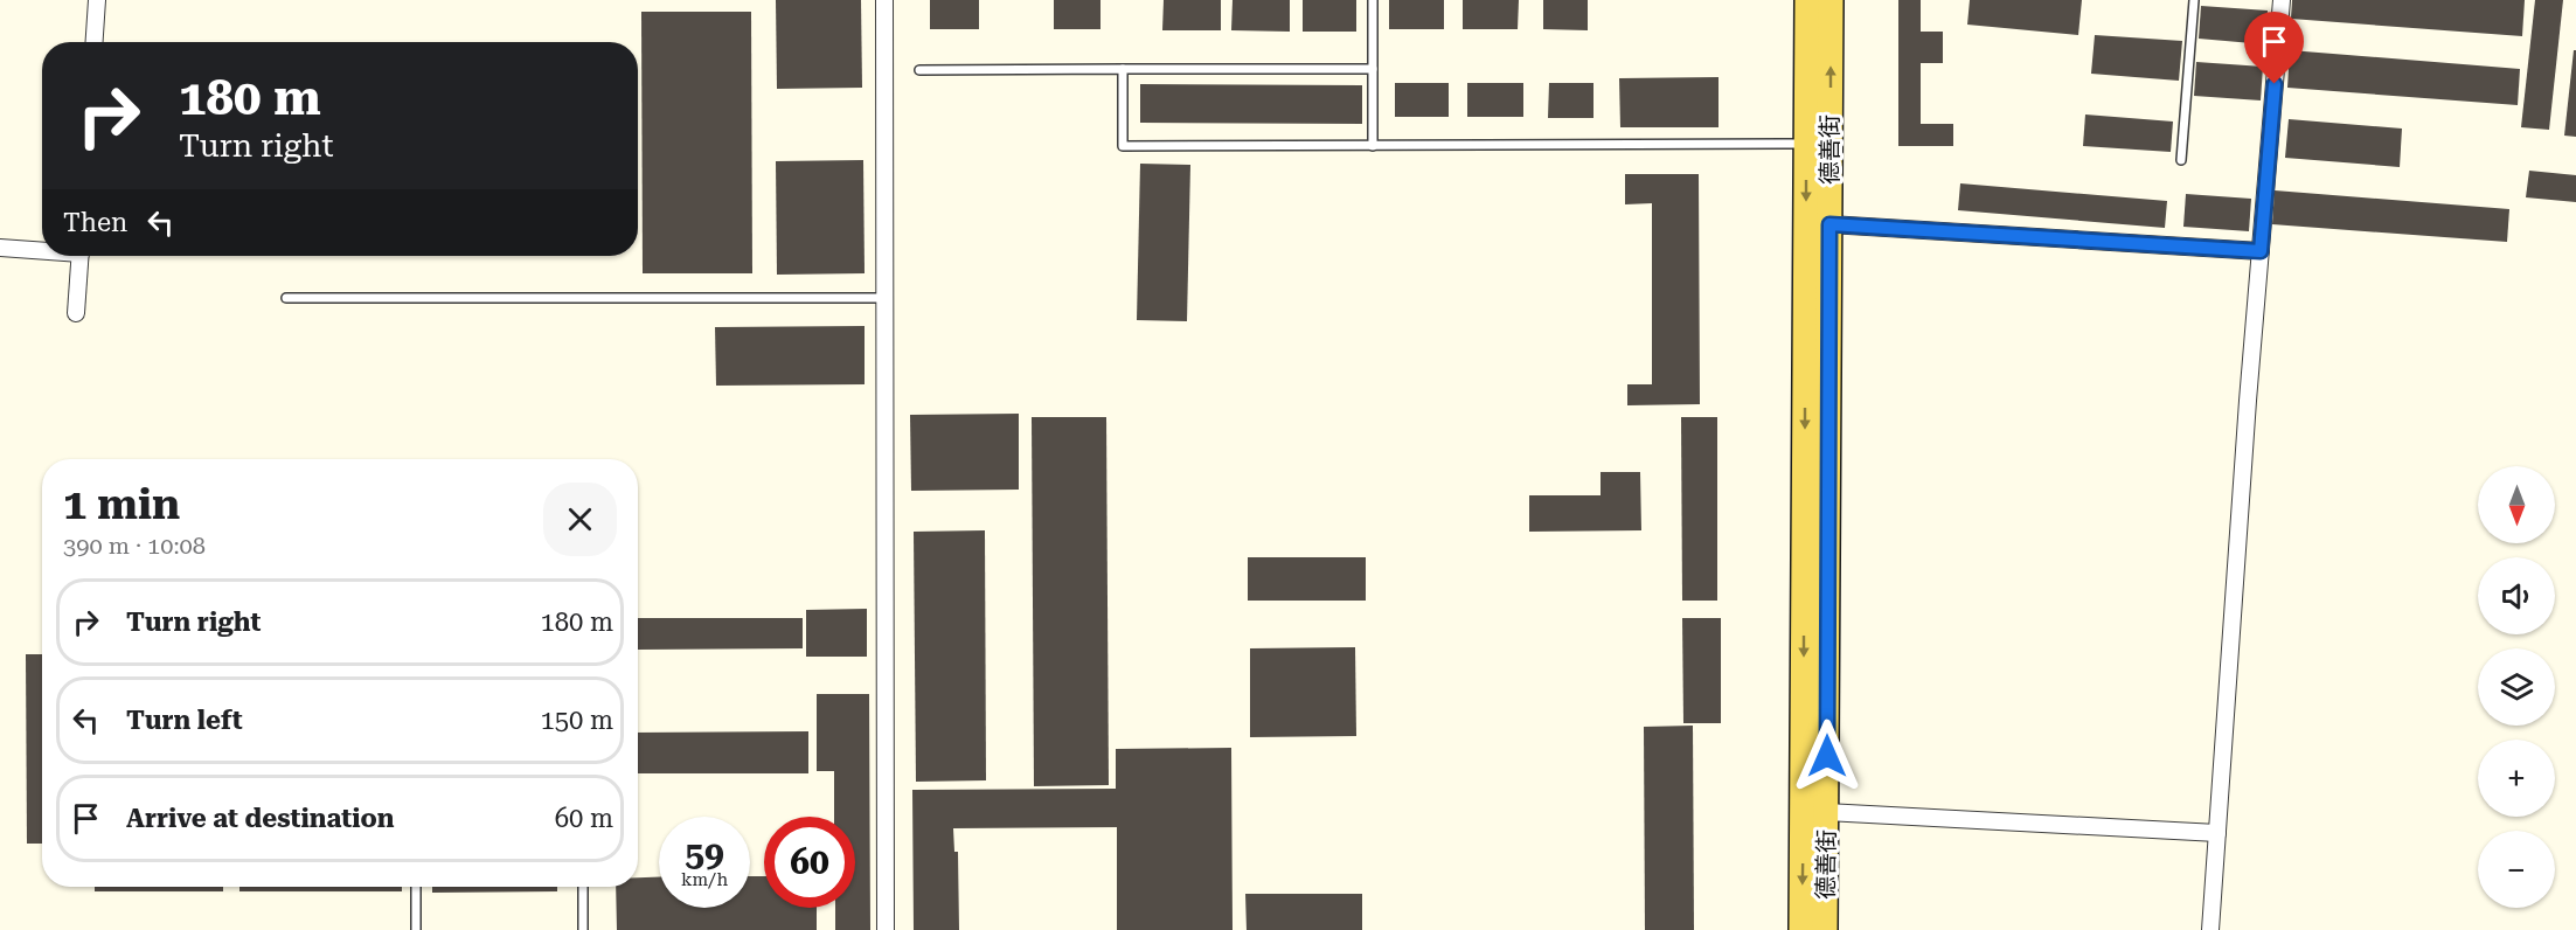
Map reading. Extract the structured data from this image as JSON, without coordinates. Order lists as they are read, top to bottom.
{
  "streets": {
    "main road": ["德善街"]
  },
  "north": "bottom",
  "page": {
    "turn": ["180 m", "Turn right"],
    "then": "Then",
    "heading": ["1 min", "390 m · 10:08"],
    "map_buttons": ["+", "−"],
    "list": [
      {
        "name": "Turn right",
        "value": "180 m"
      },
      {
        "name": "Turn left",
        "value": "150 m"
      },
      {
        "name": "Arrive at destination",
        "value": "60 m"
      }
    ],
    "speed": "59 km/h",
    "limit": "60"
  }
}
